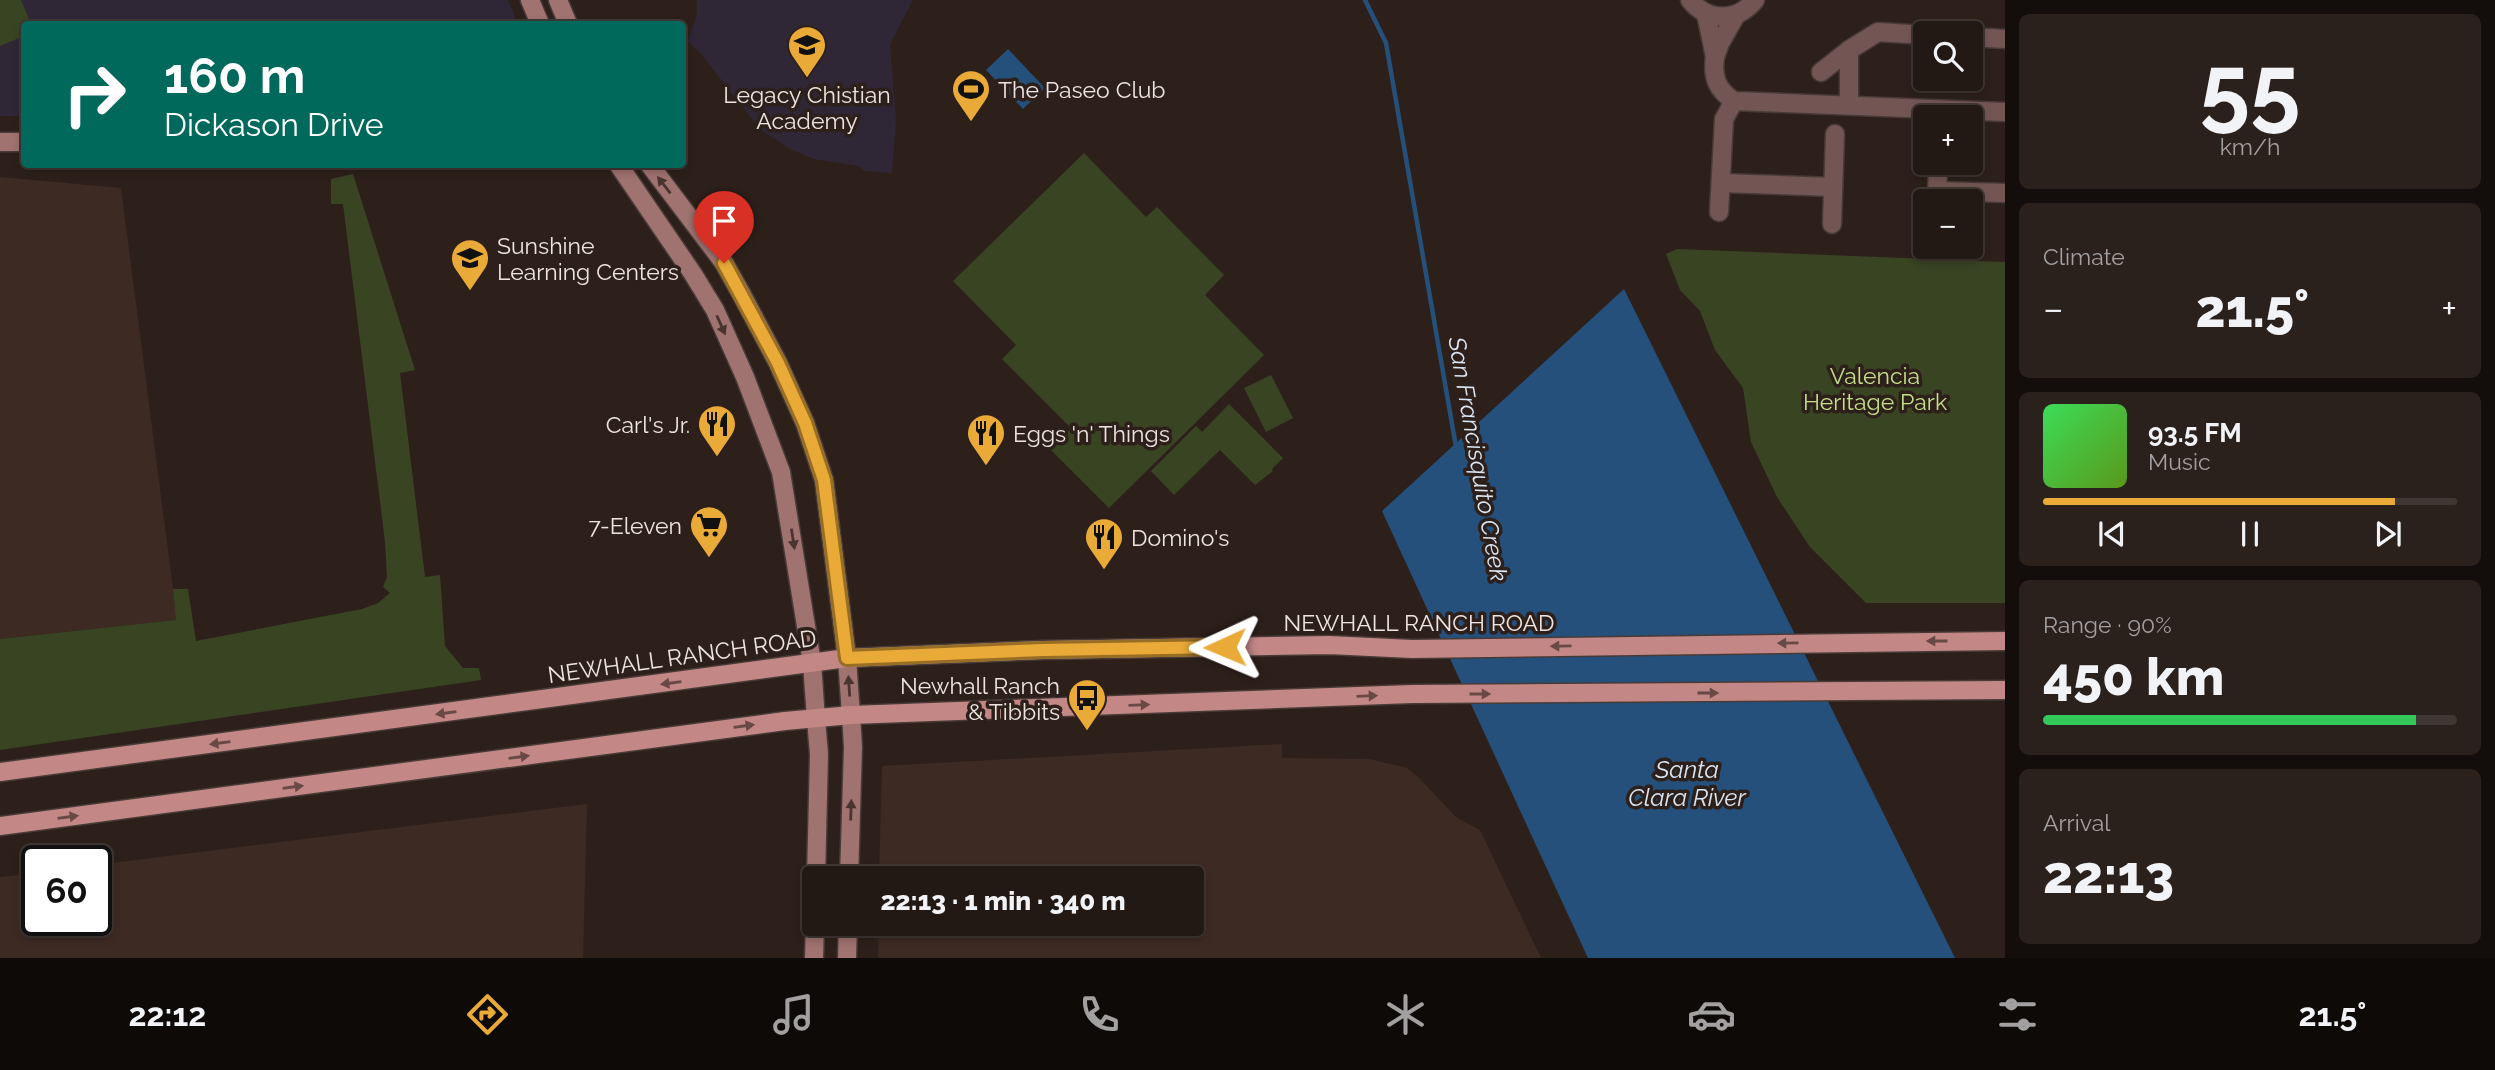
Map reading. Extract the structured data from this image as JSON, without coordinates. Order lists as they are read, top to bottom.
{
  "streets": {
    "main road": ["NEWHALL RANCH ROAD"]
  },
  "water": ["San Francisquito Creek", "Santa Clara River"],
  "parks": ["Valencia Heritage Park"],
  "places": {
    "school or university": ["Legacy Chistian Academy", "Sunshine Learning Centers"],
    "sports": ["The Paseo Club"],
    "restaurant": ["Carl's Jr.", "Eggs 'n' Things", "Domino's"],
    "supermarket": ["7-Eleven"],
    "bus stop": ["Newhall Ranch & Tibbits"]
  },
  "page": {
    "tile": [
      ["55", "km/h"],
      "Climate",
      ["Range · 90%", "450 km"],
      ["Arrival", "22:13"]
    ],
    "map_buttons": ["+", "−"],
    "turn": ["160 m", "Dickason Drive"],
    "heat": ["−", "21.5°", "+"],
    "song": ["93.5 FM", "Music"],
    "limit": "60",
    "trip": "22:13 · 1 min · 340 m",
    "tabs": ["22:12", "21.5°"]
  }
}
